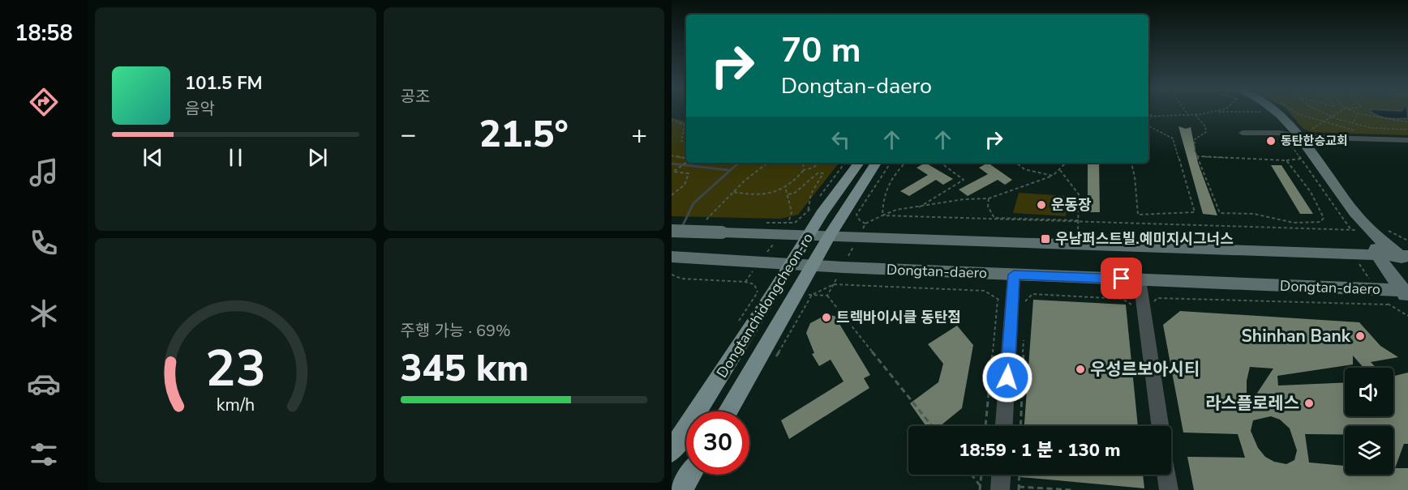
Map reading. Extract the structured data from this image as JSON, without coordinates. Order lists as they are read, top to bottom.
{
  "streets": {
    "main road": ["Dongtan-daero", "Dongtanchidongcheon-ro"]
  },
  "crossings": [
    ["Dongtan-daero", "Dongtanchidongcheon-ro"]
  ],
  "places": {
    "other": [
      "동탄한승교회",
      "운동장",
      "트렉바이시클 동탄점",
      "Shinhan Bank",
      "우성르보아시티",
      "라스플로레스"
    ],
    "transit": ["우남퍼스트빌.예미지시그너스"]
  },
  "page": {
    "tabs": "18:58",
    "tile": [
      "공조",
      ["주행 가능 · 69%", "345 km"]
    ],
    "turn": ["70 m", "Dongtan-daero"],
    "song": ["101.5 FM", "음악"],
    "heat": ["−", "21.5°", "+"],
    "limit": "30",
    "trip": "18:59 · 1 분 · 130 m",
    "gauge": ["23", "km/h"]
  }
}
